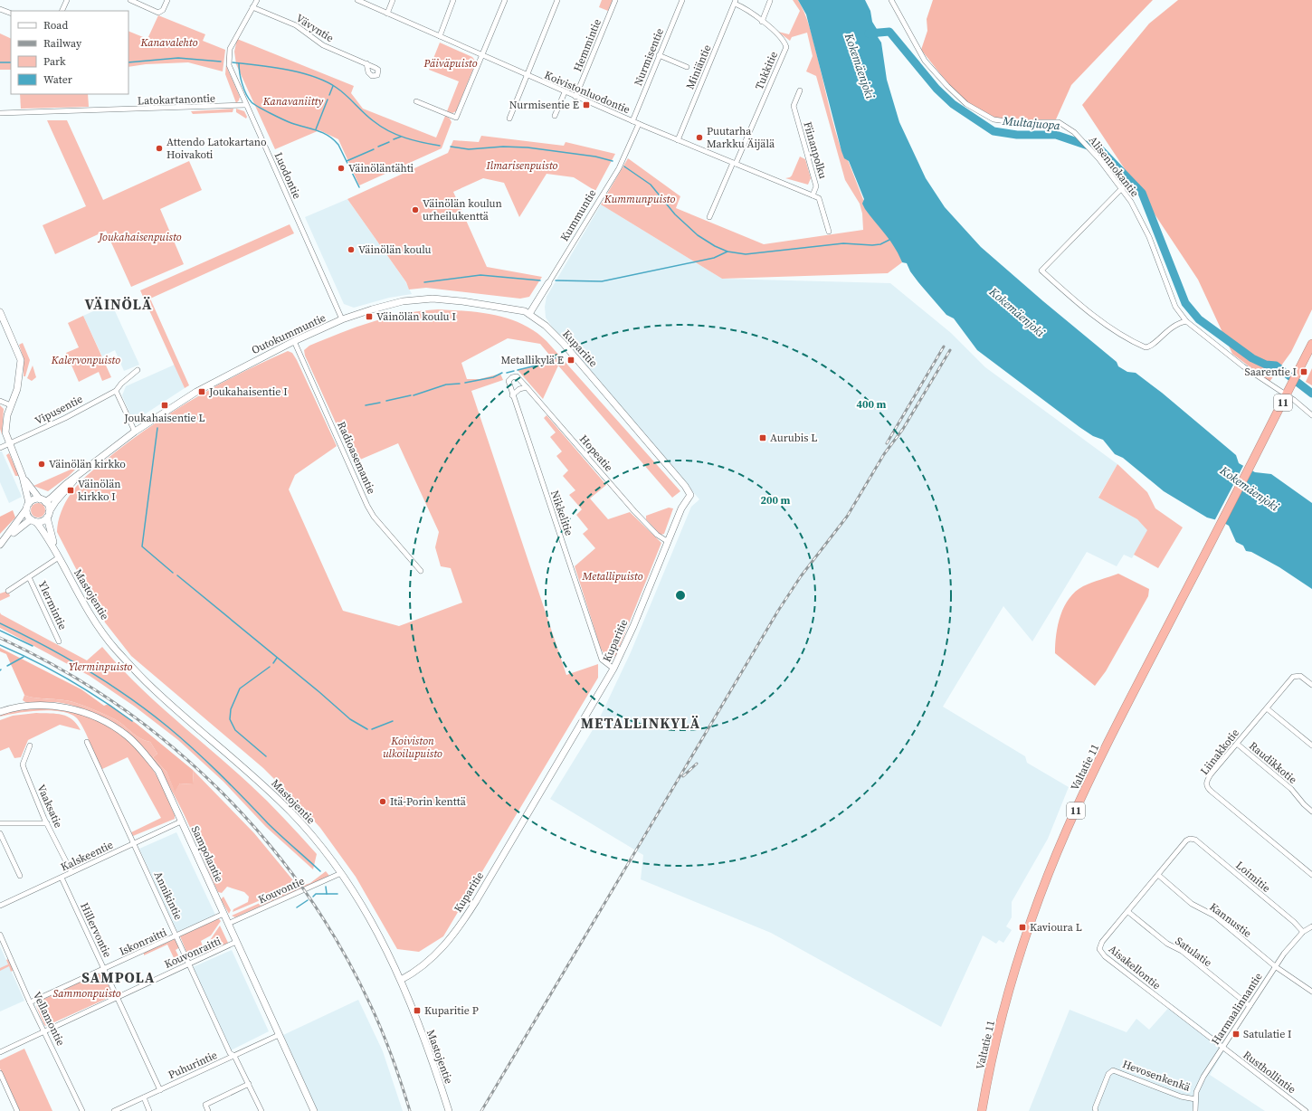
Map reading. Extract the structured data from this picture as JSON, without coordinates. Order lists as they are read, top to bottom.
{
  "streets": {
    "highway": ["11", "Valtatie 11"],
    "street": [
      "Vävyntie",
      "Hemmintie",
      "Nurmisentie",
      "Miniäntie",
      "Tukkitie",
      "Koivistonluodontie",
      "Latokartanontie",
      "Fiinanpolku",
      "Alisennokantie",
      "Luodontie",
      "Kummuntie",
      "Outokummuntie",
      "Kuparitie",
      "Vipusentie",
      "Hopeatie",
      "Radioasemantie",
      "Nikkelitie",
      "Mastojentie",
      "Ylermintie",
      "Liinakkotie",
      "Raudikkotie",
      "Vaaksatie",
      "Sampolantie",
      "Kalskeentie",
      "Loimitie",
      "Kouvontie",
      "Annikintie",
      "Kannustie",
      "Hillervontie",
      "Iskonraitti",
      "Satulatie",
      "Kouvonraitti",
      "Aisakellontie",
      "Harmaalinnantie",
      "Vellamontie",
      "Puhurintie",
      "Rusthollintie",
      "Hevosenkenkä"
    ]
  },
  "crossings": [
    ["Vävyntie", "Luodontie"],
    ["Hemmintie", "Koivistonluodontie"],
    ["Nurmisentie", "Koivistonluodontie"],
    ["Miniäntie", "Tukkitie"],
    ["Miniäntie", "Koivistonluodontie"],
    ["Tukkitie", "Koivistonluodontie"],
    ["Koivistonluodontie", "Fiinanpolku"],
    ["Koivistonluodontie", "Kummuntie"],
    ["Latokartanontie", "Luodontie"],
    ["Alisennokantie", "11"],
    ["Alisennokantie", "Valtatie 11"],
    ["Luodontie", "Outokummuntie"],
    ["Kummuntie", "Outokummuntie"],
    ["Kummuntie", "Kuparitie"],
    ["Outokummuntie", "Kuparitie"],
    ["Outokummuntie", "Radioasemantie"],
    ["Outokummuntie", "Mastojentie"],
    ["Kuparitie", "Hopeatie"],
    ["Kuparitie", "Nikkelitie"],
    ["Kuparitie", "Mastojentie"],
    ["11", "Valtatie 11"],
    ["Hopeatie", "Nikkelitie"],
    ["Mastojentie", "Ylermintie"],
    ["Mastojentie", "Kouvontie"],
    ["Liinakkotie", "Raudikkotie"],
    ["Vaaksatie", "Kalskeentie"],
    ["Sampolantie", "Kalskeentie"],
    ["Sampolantie", "Kouvontie"],
    ["Sampolantie", "Iskonraitti"],
    ["Sampolantie", "Kouvonraitti"],
    ["Sampolantie", "Puhurintie"],
    ["Kalskeentie", "Annikintie"],
    ["Kalskeentie", "Hillervontie"],
    ["Loimitie", "Aisakellontie"],
    ["Loimitie", "Harmaalinnantie"],
    ["Annikintie", "Iskonraitti"],
    ["Annikintie", "Kouvonraitti"],
    ["Annikintie", "Puhurintie"],
    ["Kannustie", "Aisakellontie"],
    ["Kannustie", "Harmaalinnantie"],
    ["Hillervontie", "Iskonraitti"],
    ["Hillervontie", "Kouvonraitti"],
    ["Hillervontie", "Puhurintie"],
    ["Iskonraitti", "Vellamontie"],
    ["Satulatie", "Aisakellontie"],
    ["Satulatie", "Harmaalinnantie"],
    ["Kouvonraitti", "Vellamontie"],
    ["Aisakellontie", "Harmaalinnantie"],
    ["Aisakellontie", "Rusthollintie"],
    ["Harmaalinnantie", "Rusthollintie"],
    ["Harmaalinnantie", "Hevosenkenkä"]
  ],
  "districts": ["VÄINÖLÄ", "METALLINKYLÄ", "SAMPOLA"],
  "water": ["Kokemäenjoki", "Multajuopa"],
  "parks": [
    "Kanavalehto",
    "Päiväpuisto",
    "Kanavaniitty",
    "Ilmarisenpuisto",
    "Kummunpuisto",
    "Joukahaisenpuisto",
    "Kalervonpuisto",
    "Metallipuisto",
    "Ylerminpuisto",
    "Koiviston ulkoilupuisto",
    "Sammonpuisto"
  ],
  "places": {
    "transit": [
      "Nurmisentie E",
      "Väinölän koulu I",
      "Metallikylä E",
      "Saarentie I",
      "Joukahaisentie I",
      "Joukahaisentie L",
      "Aurubis L",
      "Väinölän kirkko I",
      "Kavioura L",
      "Kuparitie P",
      "Satulatie I"
    ],
    "other": [
      "Puutarha Markku Äijälä",
      "Attendo Latokartano Hoivakoti",
      "Väinöläntähti",
      "Väinölän koulun urheilukenttä",
      "Väinölän koulu",
      "Väinölän kirkko",
      "Itä-Porin kenttä"
    ]
  },
  "legend": [
    "Road",
    "Railway",
    "Park",
    "Water"
  ],
  "rings": ["400 m", "200 m"]
}
